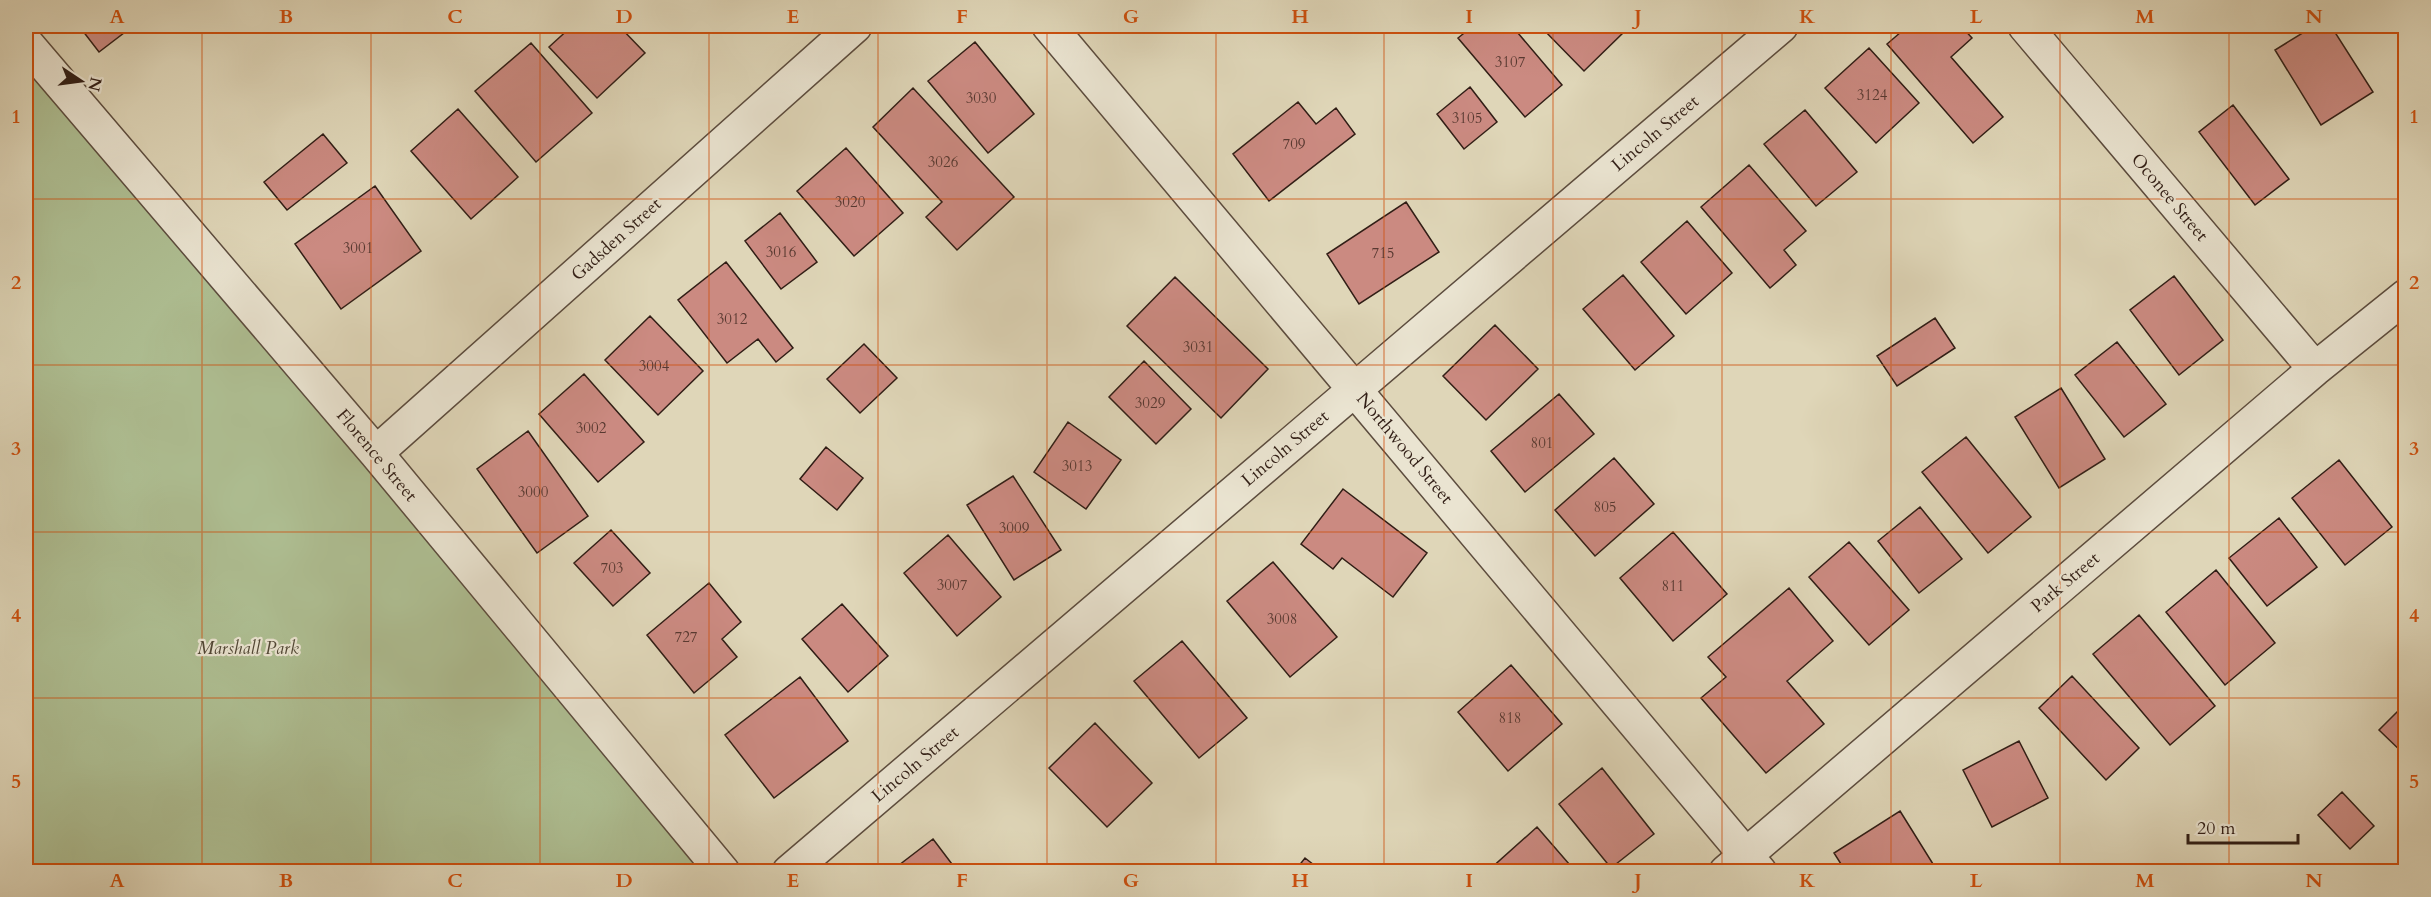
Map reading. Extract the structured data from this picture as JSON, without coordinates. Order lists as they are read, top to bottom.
{
  "streets": {
    "street": [
      "Lincoln Street",
      "Oconee Street",
      "Gadsden Street",
      "Northwood Street",
      "Florence Street",
      "Park Street"
    ]
  },
  "crossings": [
    ["Lincoln Street", "Northwood Street"],
    ["Oconee Street", "Park Street"],
    ["Gadsden Street", "Florence Street"],
    ["Northwood Street", "Park Street"]
  ],
  "parks": ["Marshall Park"],
  "house_numbers": [
    "3107",
    "3124",
    "3030",
    "3105",
    "709",
    "3026",
    "3020",
    "3001",
    "3016",
    "715",
    "3012",
    "3031",
    "3004",
    "3029",
    "3002",
    "801",
    "3013",
    "3000",
    "805",
    "3009",
    "703",
    "3007",
    "811",
    "3008",
    "727",
    "818"
  ],
  "scale_bar": "20 m",
  "north": "right",
  "grid": {
    "columns": [
      "A",
      "B",
      "C",
      "D",
      "E",
      "F",
      "G",
      "H",
      "I",
      "J",
      "K",
      "L",
      "M",
      "N"
    ],
    "rows": [
      "1",
      "2",
      "3",
      "4",
      "5"
    ]
  }
}
